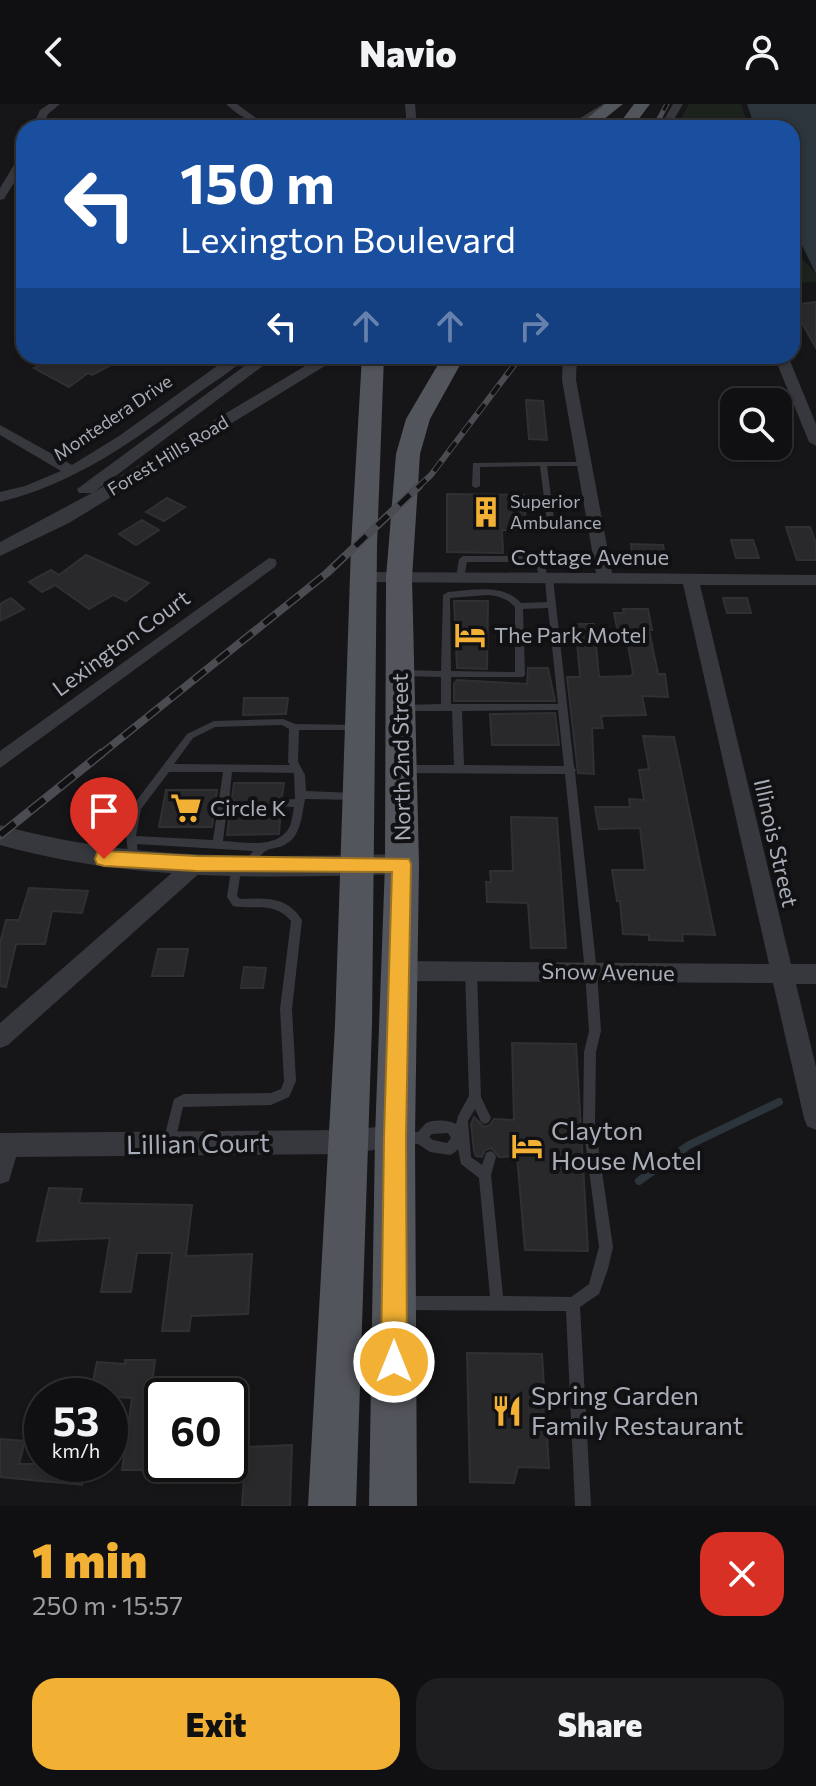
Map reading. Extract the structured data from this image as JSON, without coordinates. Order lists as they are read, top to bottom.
{
  "streets": {
    "main road": ["North 2nd Street"],
    "street": [
      "Montedera Drive",
      "Forest Hills Road",
      "Cottage Avenue",
      "Lexington Court",
      "Illinois Street",
      "Snow Avenue",
      "Lillian Court"
    ]
  },
  "crossings": [
    ["Cottage Avenue", "North 2nd Street"],
    ["Cottage Avenue", "Illinois Street"],
    ["North 2nd Street", "Snow Avenue"],
    ["North 2nd Street", "Lillian Court"],
    ["Illinois Street", "Snow Avenue"]
  ],
  "places": {
    "building": ["Superior Ambulance"],
    "hotel": ["The Park Motel", "Clayton House Motel"],
    "supermarket": ["Circle K"],
    "restaurant": ["Spring Garden Family Restaurant"]
  },
  "page": {
    "header": "Navio",
    "turn": ["150 m", "Lexington Boulevard"],
    "speed": "53 km/h",
    "limit": "60",
    "heading": ["1 min", "250 m · 15:57"],
    "buttons": ["Exit", "Share"]
  }
}
